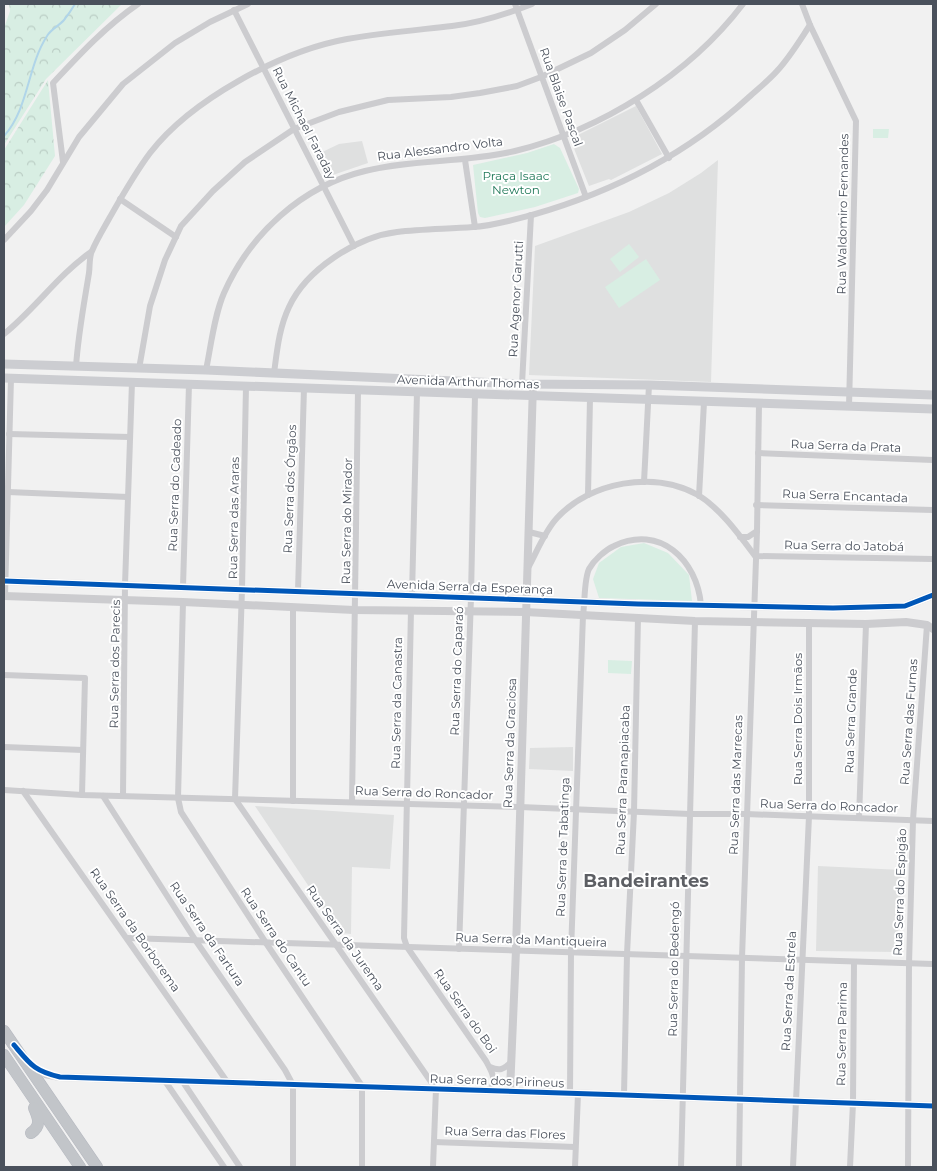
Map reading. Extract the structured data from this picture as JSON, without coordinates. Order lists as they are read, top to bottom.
{
  "streets": {
    "main road": ["Avenida Arthur Thomas"],
    "street": [
      "Rua Blaise Pascal",
      "Rua Michael Faraday",
      "Rua Alessandro Volta",
      "Rua Waldomiro Fernandes",
      "Rua Agenor Garutti",
      "Rua Serra da Prata",
      "Rua Serra do Cadeado",
      "Rua Serra dos Órgãos",
      "Rua Serra Encantada",
      "Rua Serra das Araras",
      "Rua Serra do Mirador",
      "Rua Serra do Jatobá",
      "Avenida Serra da Esperança",
      "Rua Serra dos Parecis",
      "Rua Serra do Caparaó",
      "Rua Serra da Canastra",
      "Rua Serra Dois Irmãos",
      "Rua Serra Grande",
      "Rua Serra das Furnas",
      "Rua Serra da Graciosa",
      "Rua Serra Paranapiacaba",
      "Rua Serra das Marrecas",
      "Rua Serra do Roncador",
      "Rua Serra de Tabatinga",
      "Rua Serra do Espigão",
      "Rua Serra da Borborema",
      "Rua Serra da Fartura",
      "Rua Serra do Cantu",
      "Rua Serra da Jurema",
      "Rua Serra da Mantiqueira",
      "Rua Serra do Bedengó",
      "Rua Serra da Estrela",
      "Rua Serra do Boi",
      "Rua Serra Parima",
      "Rua Serra dos Pirineus",
      "Rua Serra das Flores"
    ]
  },
  "crossings": [
    ["Rua Blaise Pascal", "Rua Alessandro Volta"],
    ["Rua Michael Faraday", "Rua Alessandro Volta"],
    ["Rua Alessandro Volta", "Avenida Arthur Thomas"],
    ["Rua Waldomiro Fernandes", "Avenida Arthur Thomas"],
    ["Rua Agenor Garutti", "Avenida Arthur Thomas"],
    ["Avenida Arthur Thomas", "Rua Serra do Cadeado"],
    ["Avenida Arthur Thomas", "Rua Serra dos Órgãos"],
    ["Avenida Arthur Thomas", "Rua Serra das Araras"],
    ["Avenida Arthur Thomas", "Rua Serra do Mirador"],
    ["Avenida Arthur Thomas", "Rua Serra dos Parecis"],
    ["Avenida Arthur Thomas", "Rua Serra do Caparaó"],
    ["Avenida Arthur Thomas", "Rua Serra da Graciosa"],
    ["Avenida Arthur Thomas", "Rua Serra das Marrecas"],
    ["Rua Serra da Prata", "Rua Serra das Marrecas"],
    ["Rua Serra do Cadeado", "Avenida Serra da Esperança"],
    ["Rua Serra dos Órgãos", "Avenida Serra da Esperança"],
    ["Rua Serra Encantada", "Rua Serra das Marrecas"],
    ["Rua Serra das Araras", "Avenida Serra da Esperança"],
    ["Rua Serra das Araras", "Rua Serra do Roncador"],
    ["Rua Serra das Araras", "Rua Serra da Jurema"],
    ["Rua Serra do Mirador", "Avenida Serra da Esperança"],
    ["Rua Serra do Mirador", "Rua Serra do Roncador"],
    ["Rua Serra do Jatobá", "Rua Serra das Marrecas"],
    ["Avenida Serra da Esperança", "Rua Serra dos Parecis"],
    ["Avenida Serra da Esperança", "Rua Serra do Caparaó"],
    ["Avenida Serra da Esperança", "Rua Serra da Canastra"],
    ["Avenida Serra da Esperança", "Rua Serra Dois Irmãos"],
    ["Avenida Serra da Esperança", "Rua Serra Grande"],
    ["Avenida Serra da Esperança", "Rua Serra das Furnas"],
    ["Avenida Serra da Esperança", "Rua Serra da Graciosa"],
    ["Avenida Serra da Esperança", "Rua Serra Paranapiacaba"],
    ["Avenida Serra da Esperança", "Rua Serra das Marrecas"],
    ["Avenida Serra da Esperança", "Rua Serra de Tabatinga"],
    ["Avenida Serra da Esperança", "Rua Serra do Bedengó"],
    ["Rua Serra dos Parecis", "Rua Serra do Roncador"],
    ["Rua Serra do Caparaó", "Rua Serra do Roncador"],
    ["Rua Serra do Caparaó", "Rua Serra da Mantiqueira"],
    ["Rua Serra da Canastra", "Rua Serra do Roncador"],
    ["Rua Serra da Canastra", "Rua Serra da Mantiqueira"],
    ["Rua Serra da Canastra", "Rua Serra do Boi"],
    ["Rua Serra Dois Irmãos", "Rua Serra do Roncador"],
    ["Rua Serra Dois Irmãos", "Rua Serra da Estrela"],
    ["Rua Serra Grande", "Rua Serra do Roncador"],
    ["Rua Serra das Furnas", "Rua Serra do Roncador"],
    ["Rua Serra das Furnas", "Rua Serra do Espigão"],
    ["Rua Serra da Graciosa", "Rua Serra do Roncador"],
    ["Rua Serra da Graciosa", "Rua Serra da Mantiqueira"],
    ["Rua Serra da Graciosa", "Rua Serra dos Pirineus"],
    ["Rua Serra Paranapiacaba", "Rua Serra do Roncador"],
    ["Rua Serra Paranapiacaba", "Rua Serra da Mantiqueira"],
    ["Rua Serra Paranapiacaba", "Rua Serra dos Pirineus"],
    ["Rua Serra das Marrecas", "Rua Serra do Roncador"],
    ["Rua Serra das Marrecas", "Rua Serra da Mantiqueira"],
    ["Rua Serra das Marrecas", "Rua Serra dos Pirineus"],
    ["Rua Serra do Roncador", "Rua Serra de Tabatinga"],
    ["Rua Serra do Roncador", "Rua Serra do Espigão"],
    ["Rua Serra do Roncador", "Rua Serra da Borborema"],
    ["Rua Serra do Roncador", "Rua Serra da Fartura"],
    ["Rua Serra do Roncador", "Rua Serra do Cantu"],
    ["Rua Serra do Roncador", "Rua Serra da Jurema"],
    ["Rua Serra do Roncador", "Rua Serra do Bedengó"],
    ["Rua Serra do Roncador", "Rua Serra da Estrela"],
    ["Rua Serra de Tabatinga", "Rua Serra da Mantiqueira"],
    ["Rua Serra de Tabatinga", "Rua Serra dos Pirineus"],
    ["Rua Serra de Tabatinga", "Rua Serra das Flores"],
    ["Rua Serra do Espigão", "Rua Serra da Mantiqueira"],
    ["Rua Serra do Espigão", "Rua Serra dos Pirineus"],
    ["Rua Serra da Borborema", "Rua Serra da Mantiqueira"],
    ["Rua Serra da Borborema", "Rua Serra dos Pirineus"],
    ["Rua Serra da Fartura", "Rua Serra da Mantiqueira"],
    ["Rua Serra da Fartura", "Rua Serra dos Pirineus"],
    ["Rua Serra do Cantu", "Rua Serra da Mantiqueira"],
    ["Rua Serra do Cantu", "Rua Serra dos Pirineus"],
    ["Rua Serra da Jurema", "Rua Serra da Mantiqueira"],
    ["Rua Serra da Jurema", "Rua Serra dos Pirineus"],
    ["Rua Serra da Mantiqueira", "Rua Serra do Bedengó"],
    ["Rua Serra da Mantiqueira", "Rua Serra da Estrela"],
    ["Rua Serra da Mantiqueira", "Rua Serra do Boi"],
    ["Rua Serra da Mantiqueira", "Rua Serra Parima"],
    ["Rua Serra do Bedengó", "Rua Serra dos Pirineus"],
    ["Rua Serra da Estrela", "Rua Serra dos Pirineus"],
    ["Rua Serra do Boi", "Rua Serra dos Pirineus"],
    ["Rua Serra Parima", "Rua Serra dos Pirineus"]
  ],
  "districts": ["Bandeirantes"],
  "parks": ["Praça Isaac Newton"]
}
